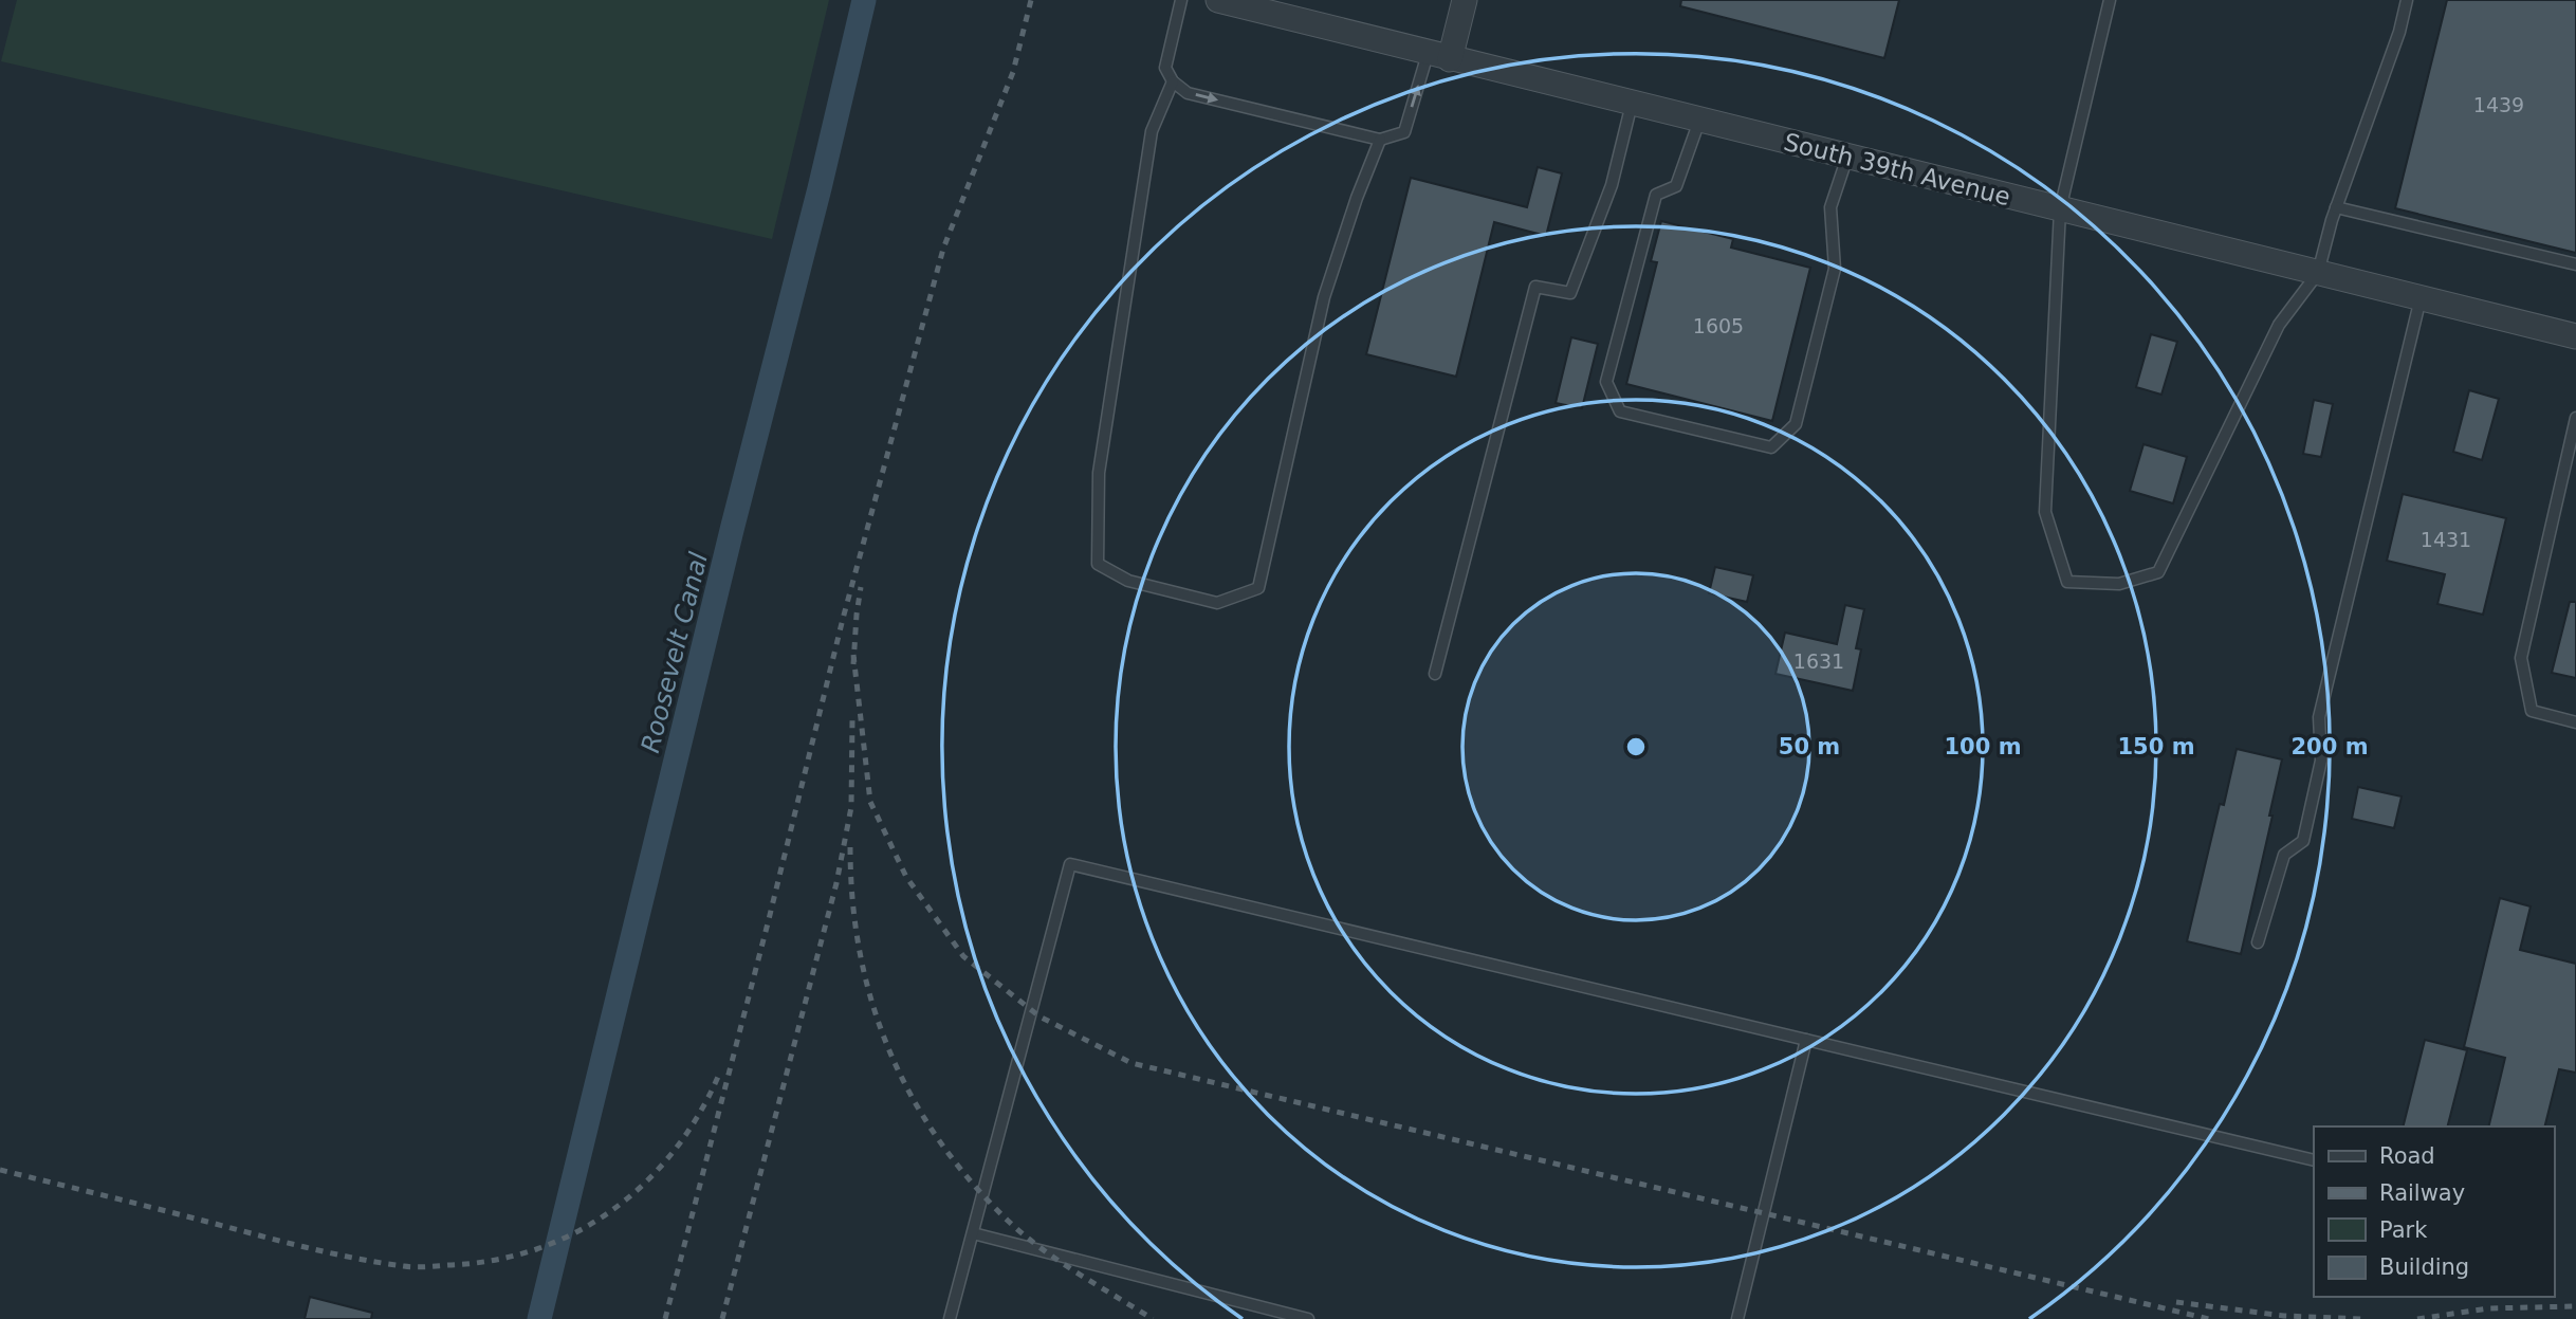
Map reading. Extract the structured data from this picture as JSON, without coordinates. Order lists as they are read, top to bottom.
{
  "streets": {
    "street": ["South 39th Avenue"]
  },
  "water": ["Roosevelt Canal"],
  "house_numbers": [
    "1439",
    "1605",
    "1431",
    "1631"
  ],
  "legend": [
    "Road",
    "Railway",
    "Park",
    "Building"
  ],
  "rings": [
    "50 m",
    "100 m",
    "150 m",
    "200 m"
  ]
}
